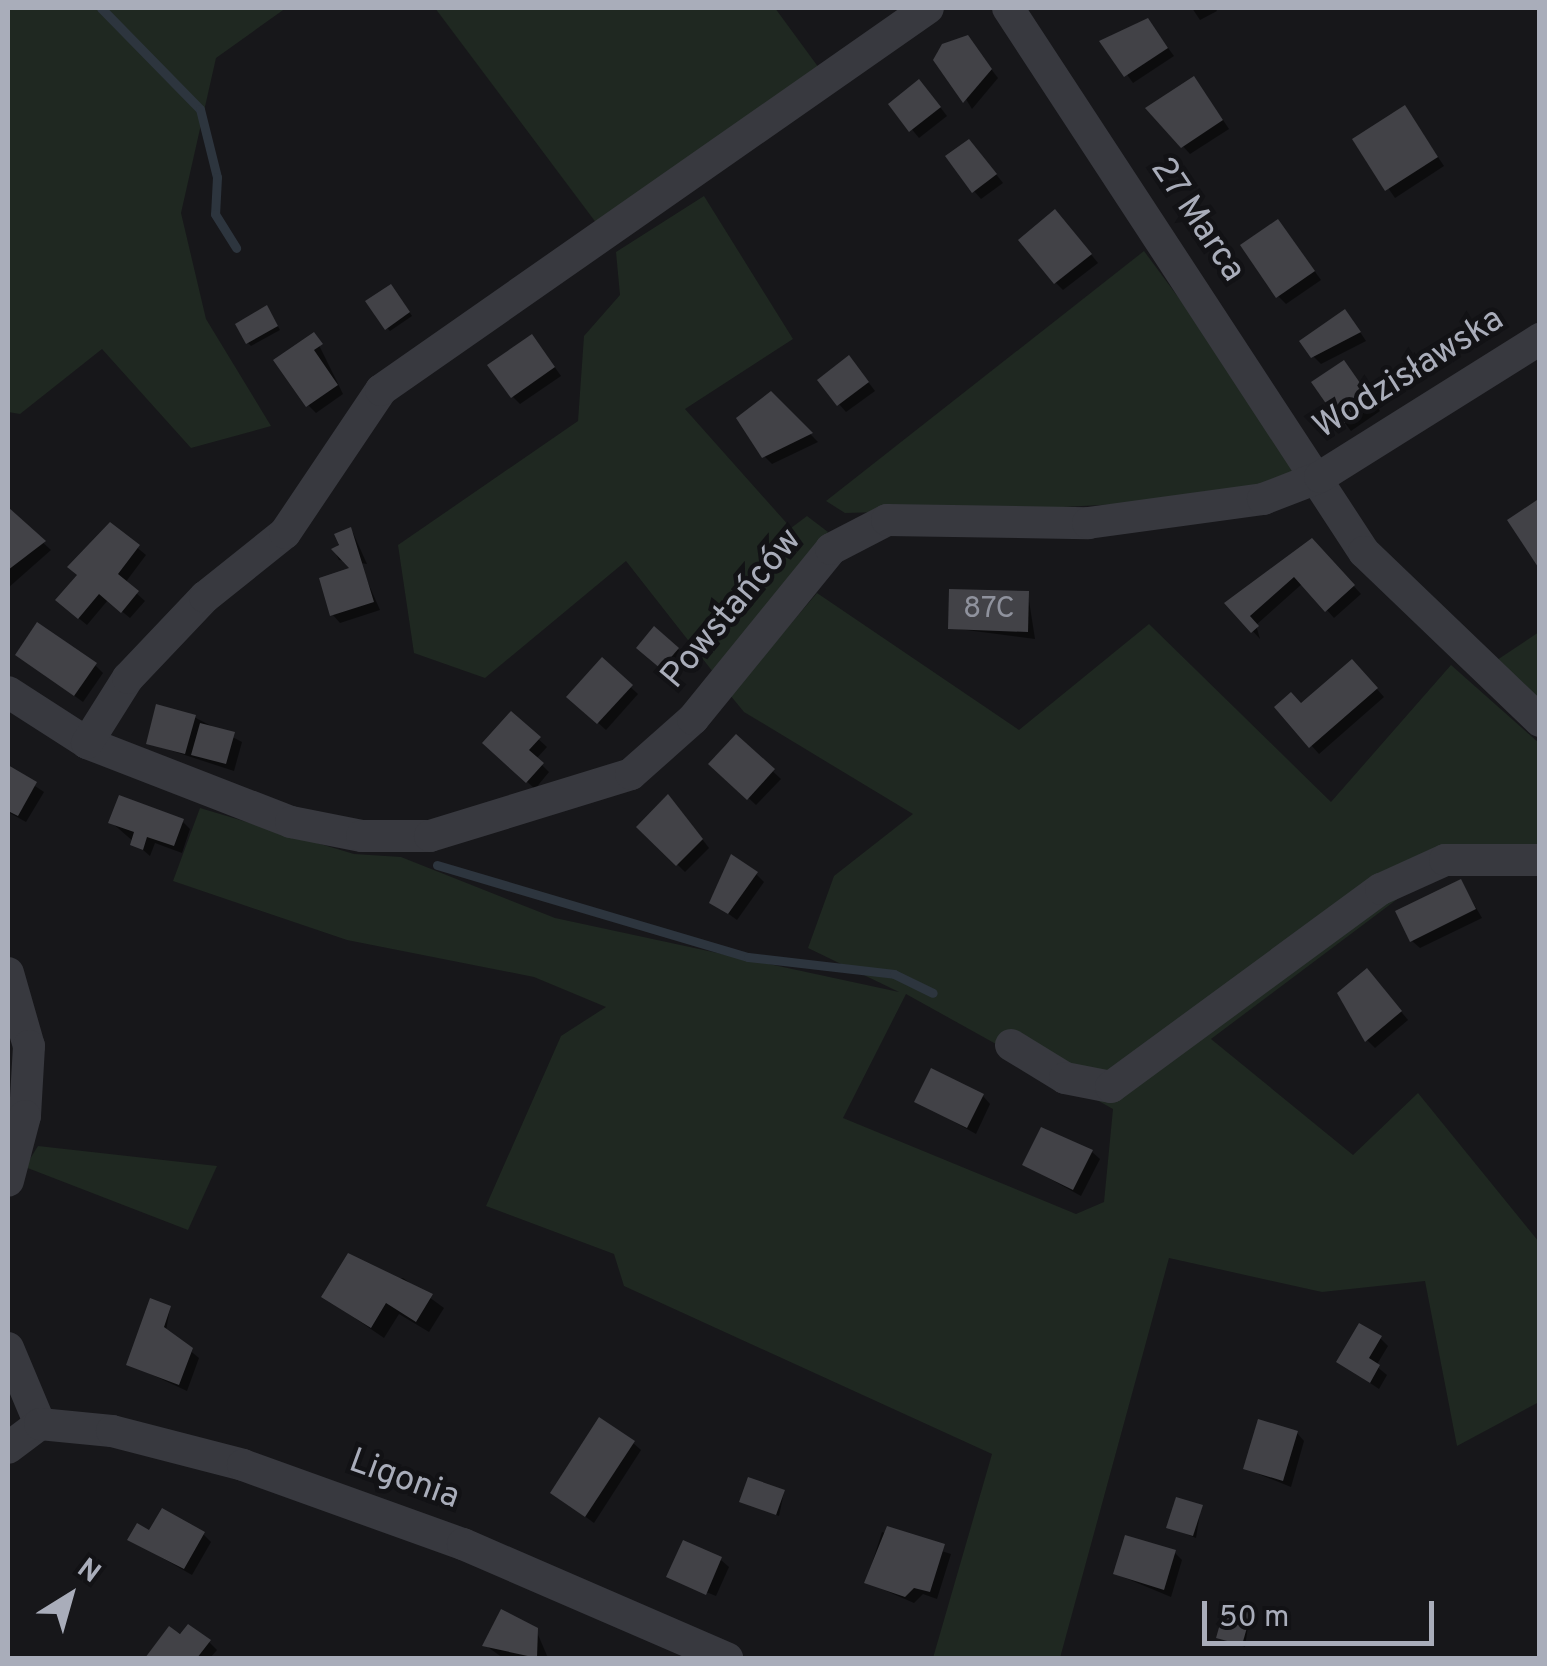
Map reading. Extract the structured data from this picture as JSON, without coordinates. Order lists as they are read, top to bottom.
{
  "streets": {
    "street": [
      "27 Marca",
      "Wodzisławska",
      "Powstańców",
      "Ligonia"
    ]
  },
  "crossings": [
    ["27 Marca", "Wodzisławska"],
    ["27 Marca", "Powstańców"],
    ["Wodzisławska", "Powstańców"]
  ],
  "house_numbers": ["87C"],
  "scale_bar": "50 m",
  "north": "top right"
}
